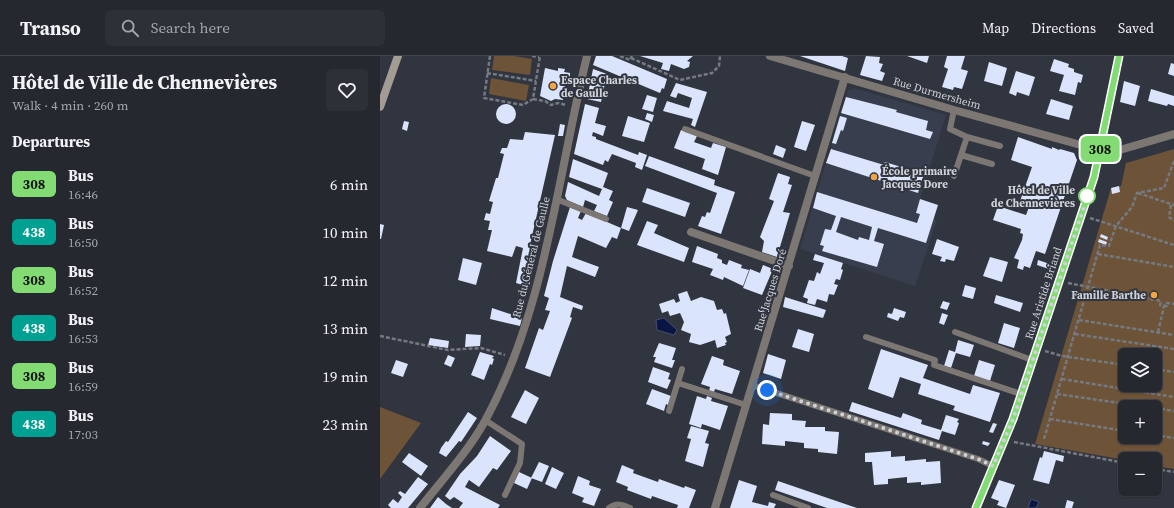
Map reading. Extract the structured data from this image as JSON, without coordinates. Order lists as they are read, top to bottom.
{
  "streets": {
    "street": [
      "Rue Durmersheim",
      "Rue du Général de Gaulle",
      "Rue Jacques Doré",
      "Rue Aristide Briand"
    ]
  },
  "crossings": [
    ["Rue Durmersheim", "Rue Jacques Doré"],
    ["Rue Durmersheim", "Rue Aristide Briand"]
  ],
  "places": [
    "Espace Charles de Gaulle",
    "École primaire Jacques Dore",
    "Hôtel de Ville de Chennevières",
    "Famille Barthe"
  ],
  "lines": ["bus line 308"],
  "page": {
    "header": "Transo",
    "search": "Search here",
    "nav": ["Map", "Directions", "Saved"],
    "heading": [
      ["Hôtel de Ville de Chennevières", "Walk · 4 min · 260 m"],
      "Departures"
    ],
    "on_map": "308",
    "list": [
      {
        "mark": "308",
        "name": "Bus",
        "note": "16:46",
        "value": "6 min"
      },
      {
        "mark": "438",
        "name": "Bus",
        "note": "16:50",
        "value": "10 min"
      },
      {
        "mark": "308",
        "name": "Bus",
        "note": "16:52",
        "value": "12 min"
      },
      {
        "mark": "438",
        "name": "Bus",
        "note": "16:53",
        "value": "13 min"
      },
      {
        "mark": "308",
        "name": "Bus",
        "note": "16:59",
        "value": "19 min"
      },
      {
        "mark": "438",
        "name": "Bus",
        "note": "17:03",
        "value": "23 min"
      }
    ],
    "map_buttons": ["+", "−"]
  }
}
